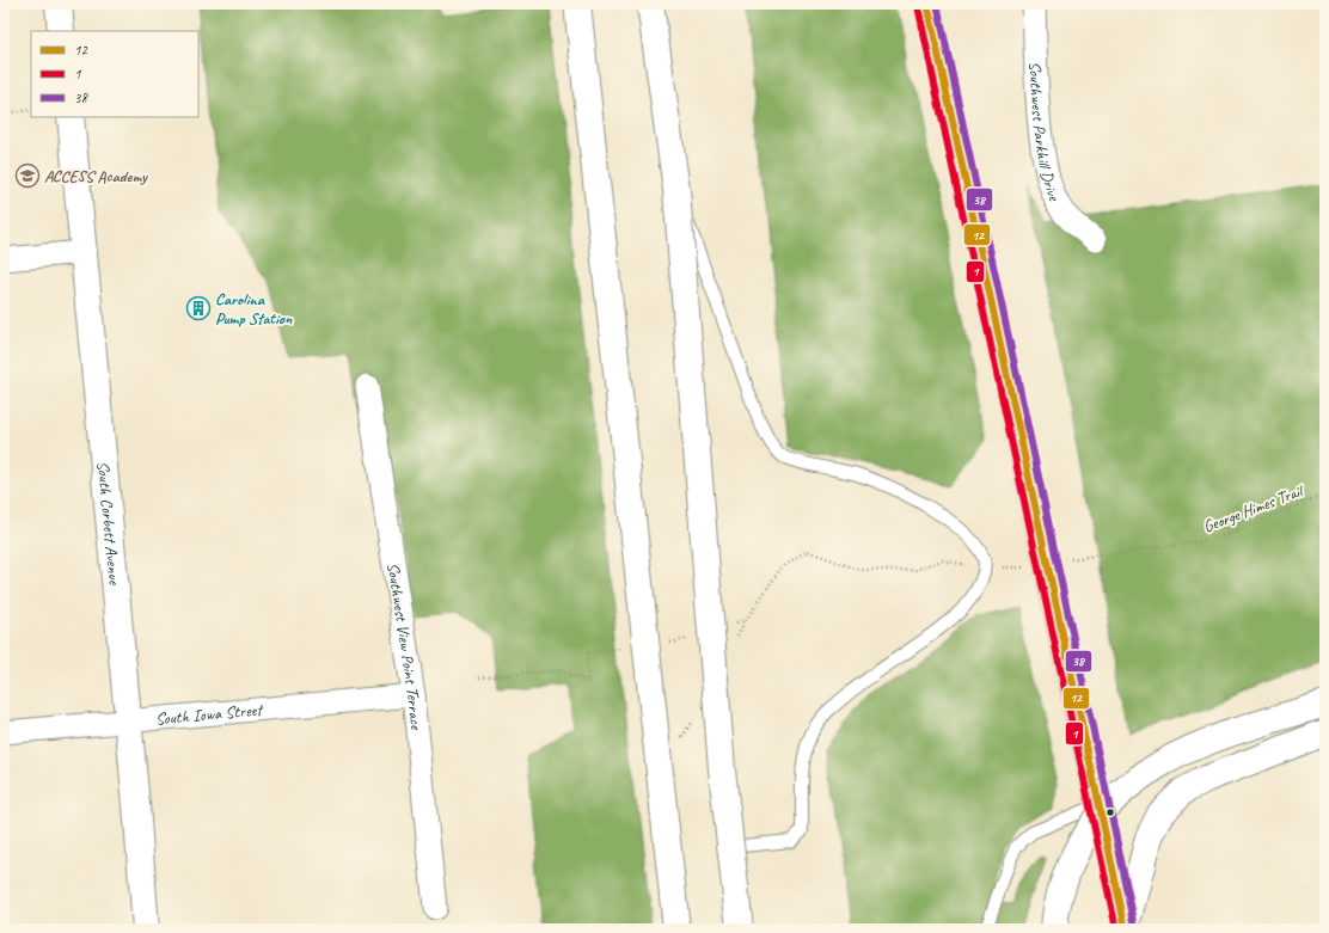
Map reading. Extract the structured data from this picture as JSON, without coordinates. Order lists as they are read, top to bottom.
{
  "streets": {
    "main road": ["South Corbett Avenue"],
    "street": ["Southwest Parkhill Drive", "Southwest View Point Terrace", "South Iowa Street"],
    "path": ["George Himes Trail"]
  },
  "crossings": [
    ["South Corbett Avenue", "South Iowa Street"],
    ["Southwest View Point Terrace", "South Iowa Street"]
  ],
  "places": {
    "school or university": ["ACCESS Academy"],
    "building": ["Carolina Pump Station"]
  },
  "lines": ["transit line 12", "transit line 38", "transit line 1"],
  "legend": ["12", "1", "38"]
}
